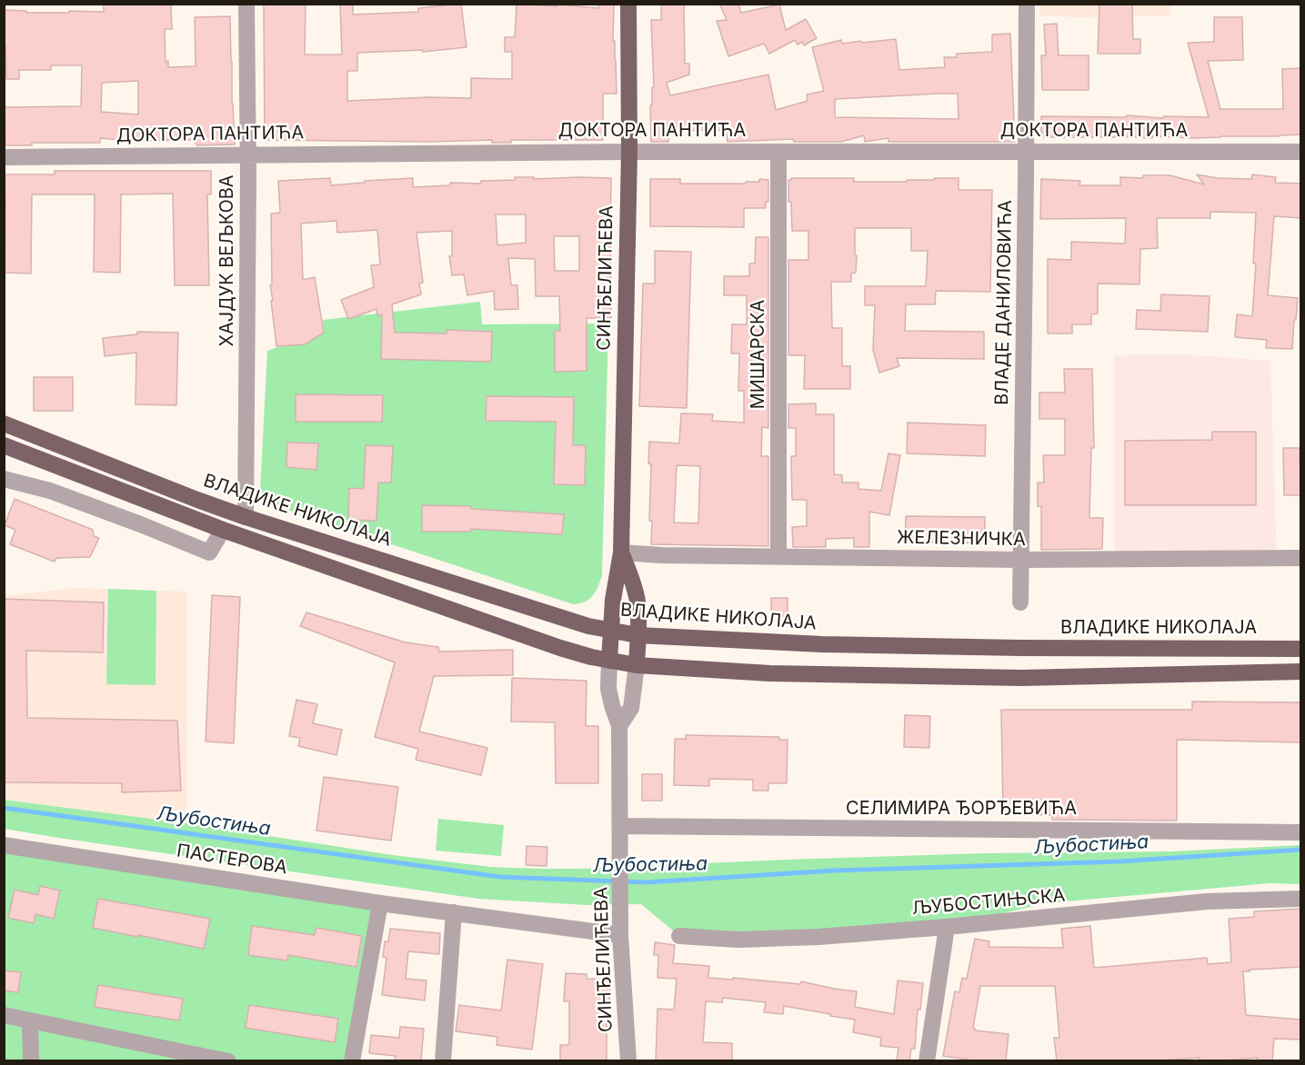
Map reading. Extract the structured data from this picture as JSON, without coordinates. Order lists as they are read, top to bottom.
{
  "streets": {
    "main road": ["СИНЂЕЛИЋЕВА", "ВЛАДИКЕ НИКОЛАЈА"],
    "street": [
      "ДОКТОРА ПАНТИЋА",
      "ХАЈДУК ВЕЉКОВА",
      "ВЛАДЕ ДАНИЛОВИЋА",
      "МИШАРСКА",
      "ЖЕЛЕЗНИЧКА",
      "СЕЛИМИРА ЂОРЂЕВИЋА",
      "ПАСТЕРОВА",
      "ЉУБОСТИЊСКА"
    ]
  },
  "crossings": [
    ["ДОКТОРА ПАНТИЋА", "ХАЈДУК ВЕЉКОВА"],
    ["ДОКТОРА ПАНТИЋА", "СИНЂЕЛИЋЕВА"],
    ["ДОКТОРА ПАНТИЋА", "ВЛАДЕ ДАНИЛОВИЋА"],
    ["ДОКТОРА ПАНТИЋА", "МИШАРСКА"],
    ["ХАЈДУК ВЕЉКОВА", "ВЛАДИКЕ НИКОЛАЈА"],
    ["СИНЂЕЛИЋЕВА", "ВЛАДИКЕ НИКОЛАЈА"],
    ["СИНЂЕЛИЋЕВА", "ЖЕЛЕЗНИЧКА"],
    ["СИНЂЕЛИЋЕВА", "СЕЛИМИРА ЂОРЂЕВИЋА"],
    ["СИНЂЕЛИЋЕВА", "ПАСТЕРОВА"],
    ["ВЛАДЕ ДАНИЛОВИЋА", "ЖЕЛЕЗНИЧКА"],
    ["МИШАРСКА", "ЖЕЛЕЗНИЧКА"]
  ],
  "water": ["Љубостиња"]
}
